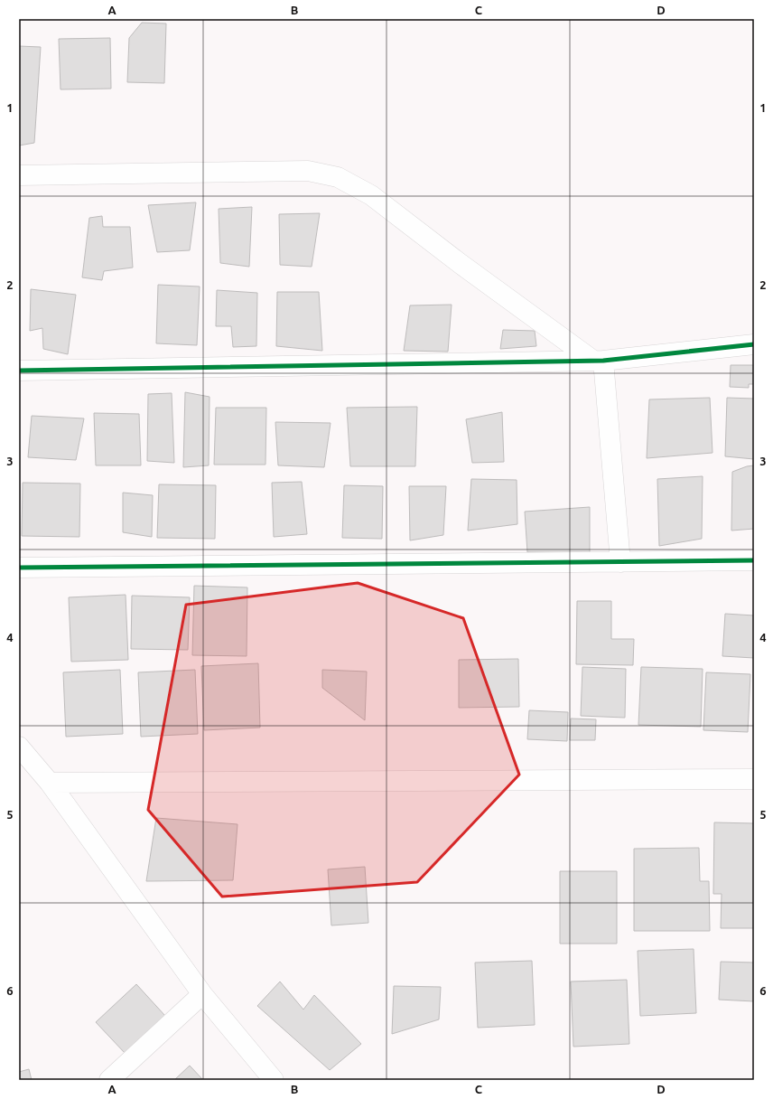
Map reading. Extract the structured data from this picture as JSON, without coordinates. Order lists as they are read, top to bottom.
{
  "grid": {
    "columns": [
      "A",
      "B",
      "C",
      "D"
    ],
    "rows": [
      "1",
      "2",
      "3",
      "4",
      "5",
      "6"
    ]
  }
}
